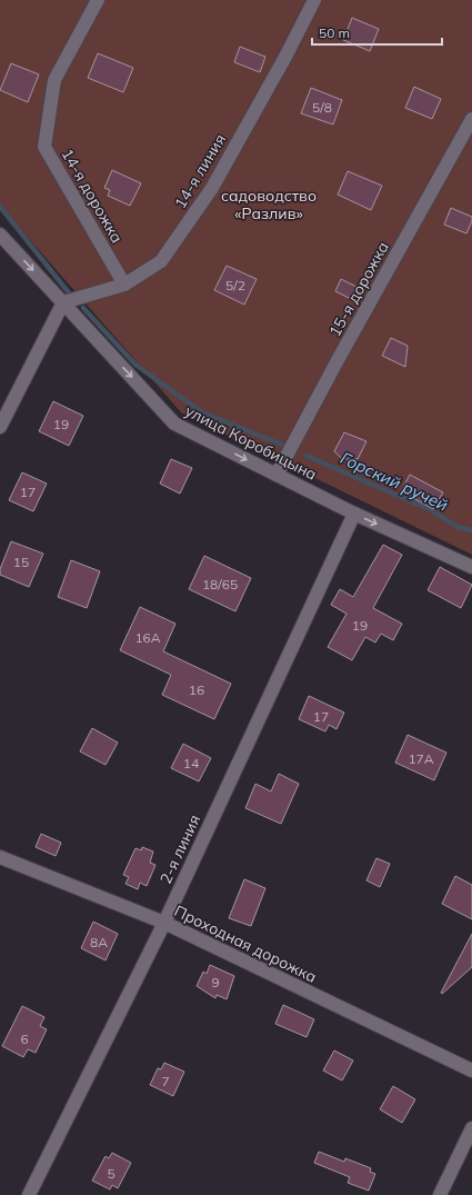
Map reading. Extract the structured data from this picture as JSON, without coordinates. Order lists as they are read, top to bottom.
{
  "streets": {
    "street": [
      "14-я линия",
      "14-я дорожка",
      "15-я дорожка",
      "улица Коробицына",
      "2-я линия",
      "Проходная дорожка"
    ]
  },
  "crossings": [
    ["14-я линия", "14-я дорожка"],
    ["14-я линия", "улица Коробицына"],
    ["15-я дорожка", "улица Коробицына"],
    ["улица Коробицына", "2-я линия"],
    ["2-я линия", "Проходная дорожка"]
  ],
  "one_way": ["улица Коробицына"],
  "water": ["Горский ручей"],
  "parks": ["садоводство «Разлив»"],
  "house_numbers": [
    "5/8",
    "5/2",
    "19",
    "17",
    "15",
    "18/65",
    "19",
    "16А",
    "16",
    "17",
    "17А",
    "14",
    "8А",
    "9",
    "6",
    "7",
    "5"
  ],
  "scale_bar": "50 m"
}
